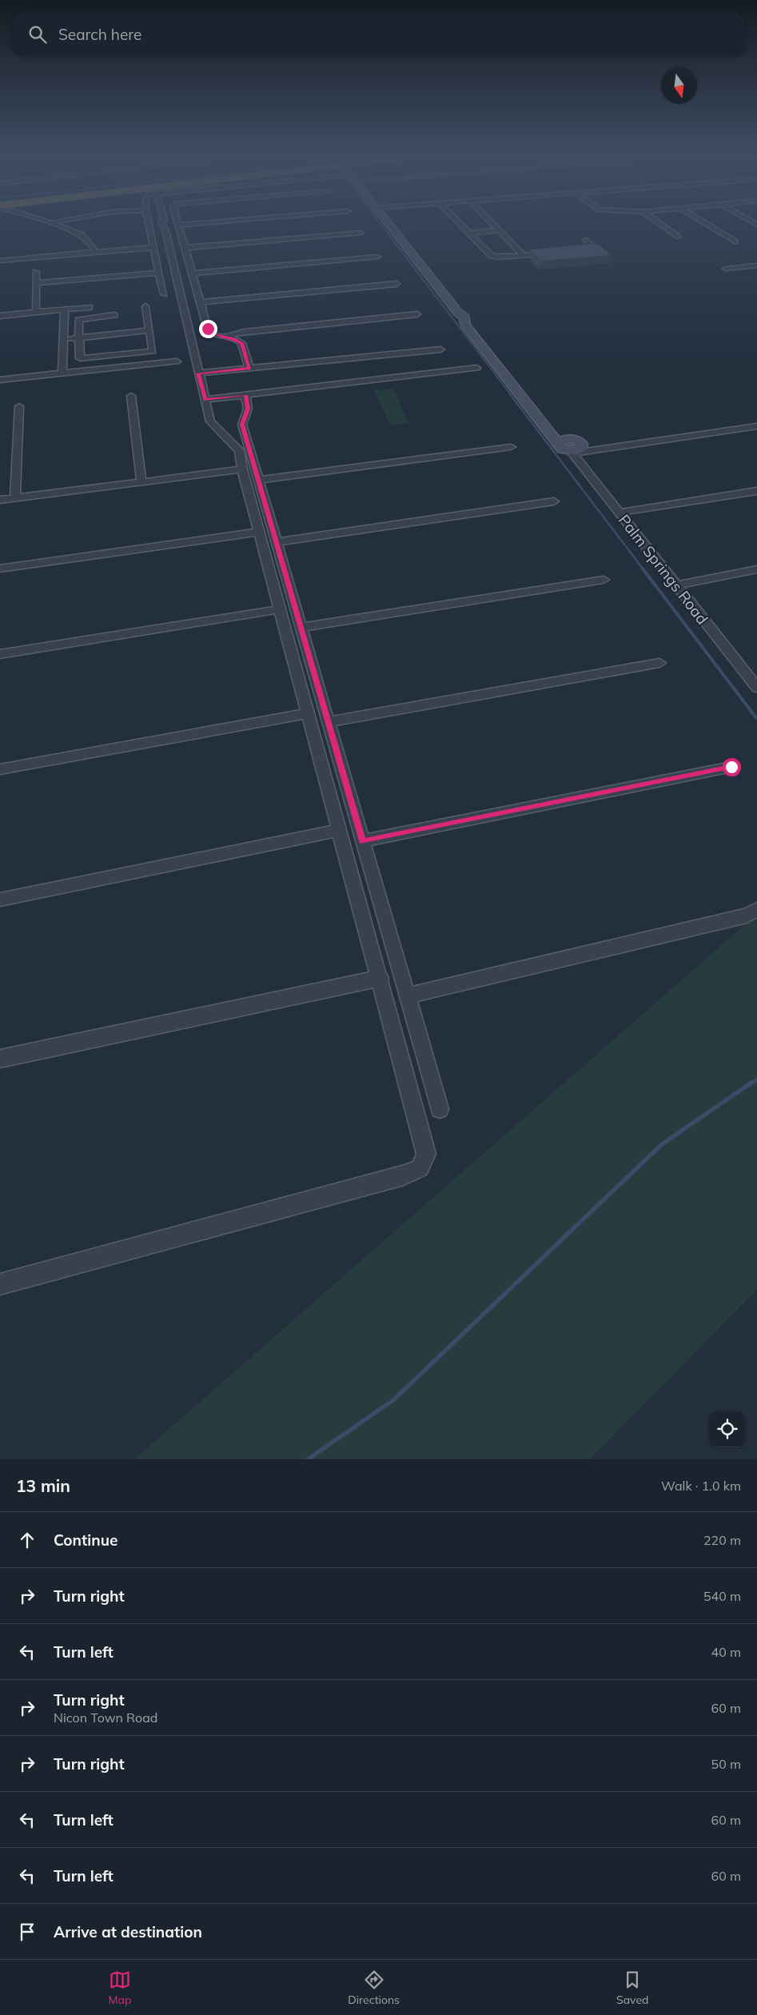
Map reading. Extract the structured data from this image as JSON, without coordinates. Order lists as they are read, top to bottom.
{
  "streets": {
    "street": ["Palm Springs Road"]
  },
  "north": "bottom",
  "page": {
    "search": "Search here",
    "heading": ["13 min", "Walk · 1.0 km"],
    "list": [
      ["Continue", "220 m"],
      ["Turn right", "540 m"],
      ["Turn left", "40 m"],
      ["Turn right", "Nicon Town Road", "60 m"],
      ["Turn right", "50 m"],
      ["Turn left", "60 m"],
      ["Turn left", "60 m"],
      "Arrive at destination"
    ],
    "nav": ["Map", "Directions", "Saved"]
  }
}
